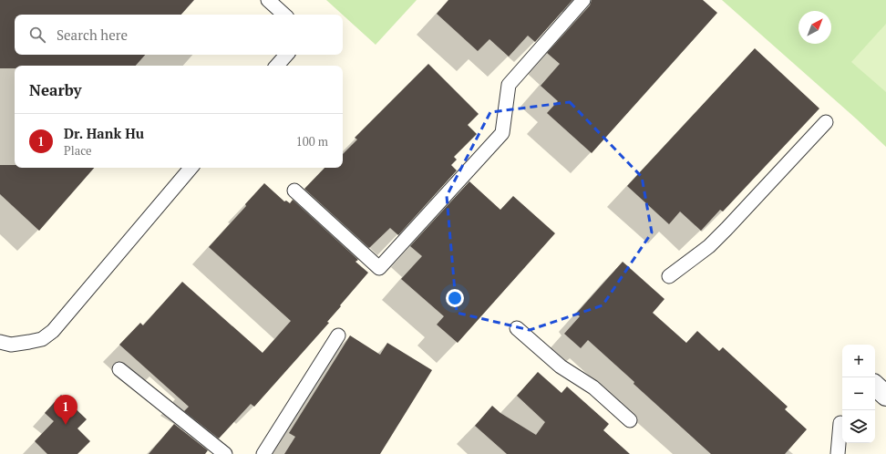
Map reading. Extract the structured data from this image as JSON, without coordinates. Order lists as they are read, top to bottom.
{
  "north": "top right",
  "page": {
    "search": "Search here",
    "heading": "Nearby",
    "list": [
      {
        "mark": "1",
        "name": "Dr. Hank Hu",
        "note": "Place",
        "value": "100 m"
      }
    ],
    "map_buttons": ["+", "−"],
    "pins": "1"
  }
}
